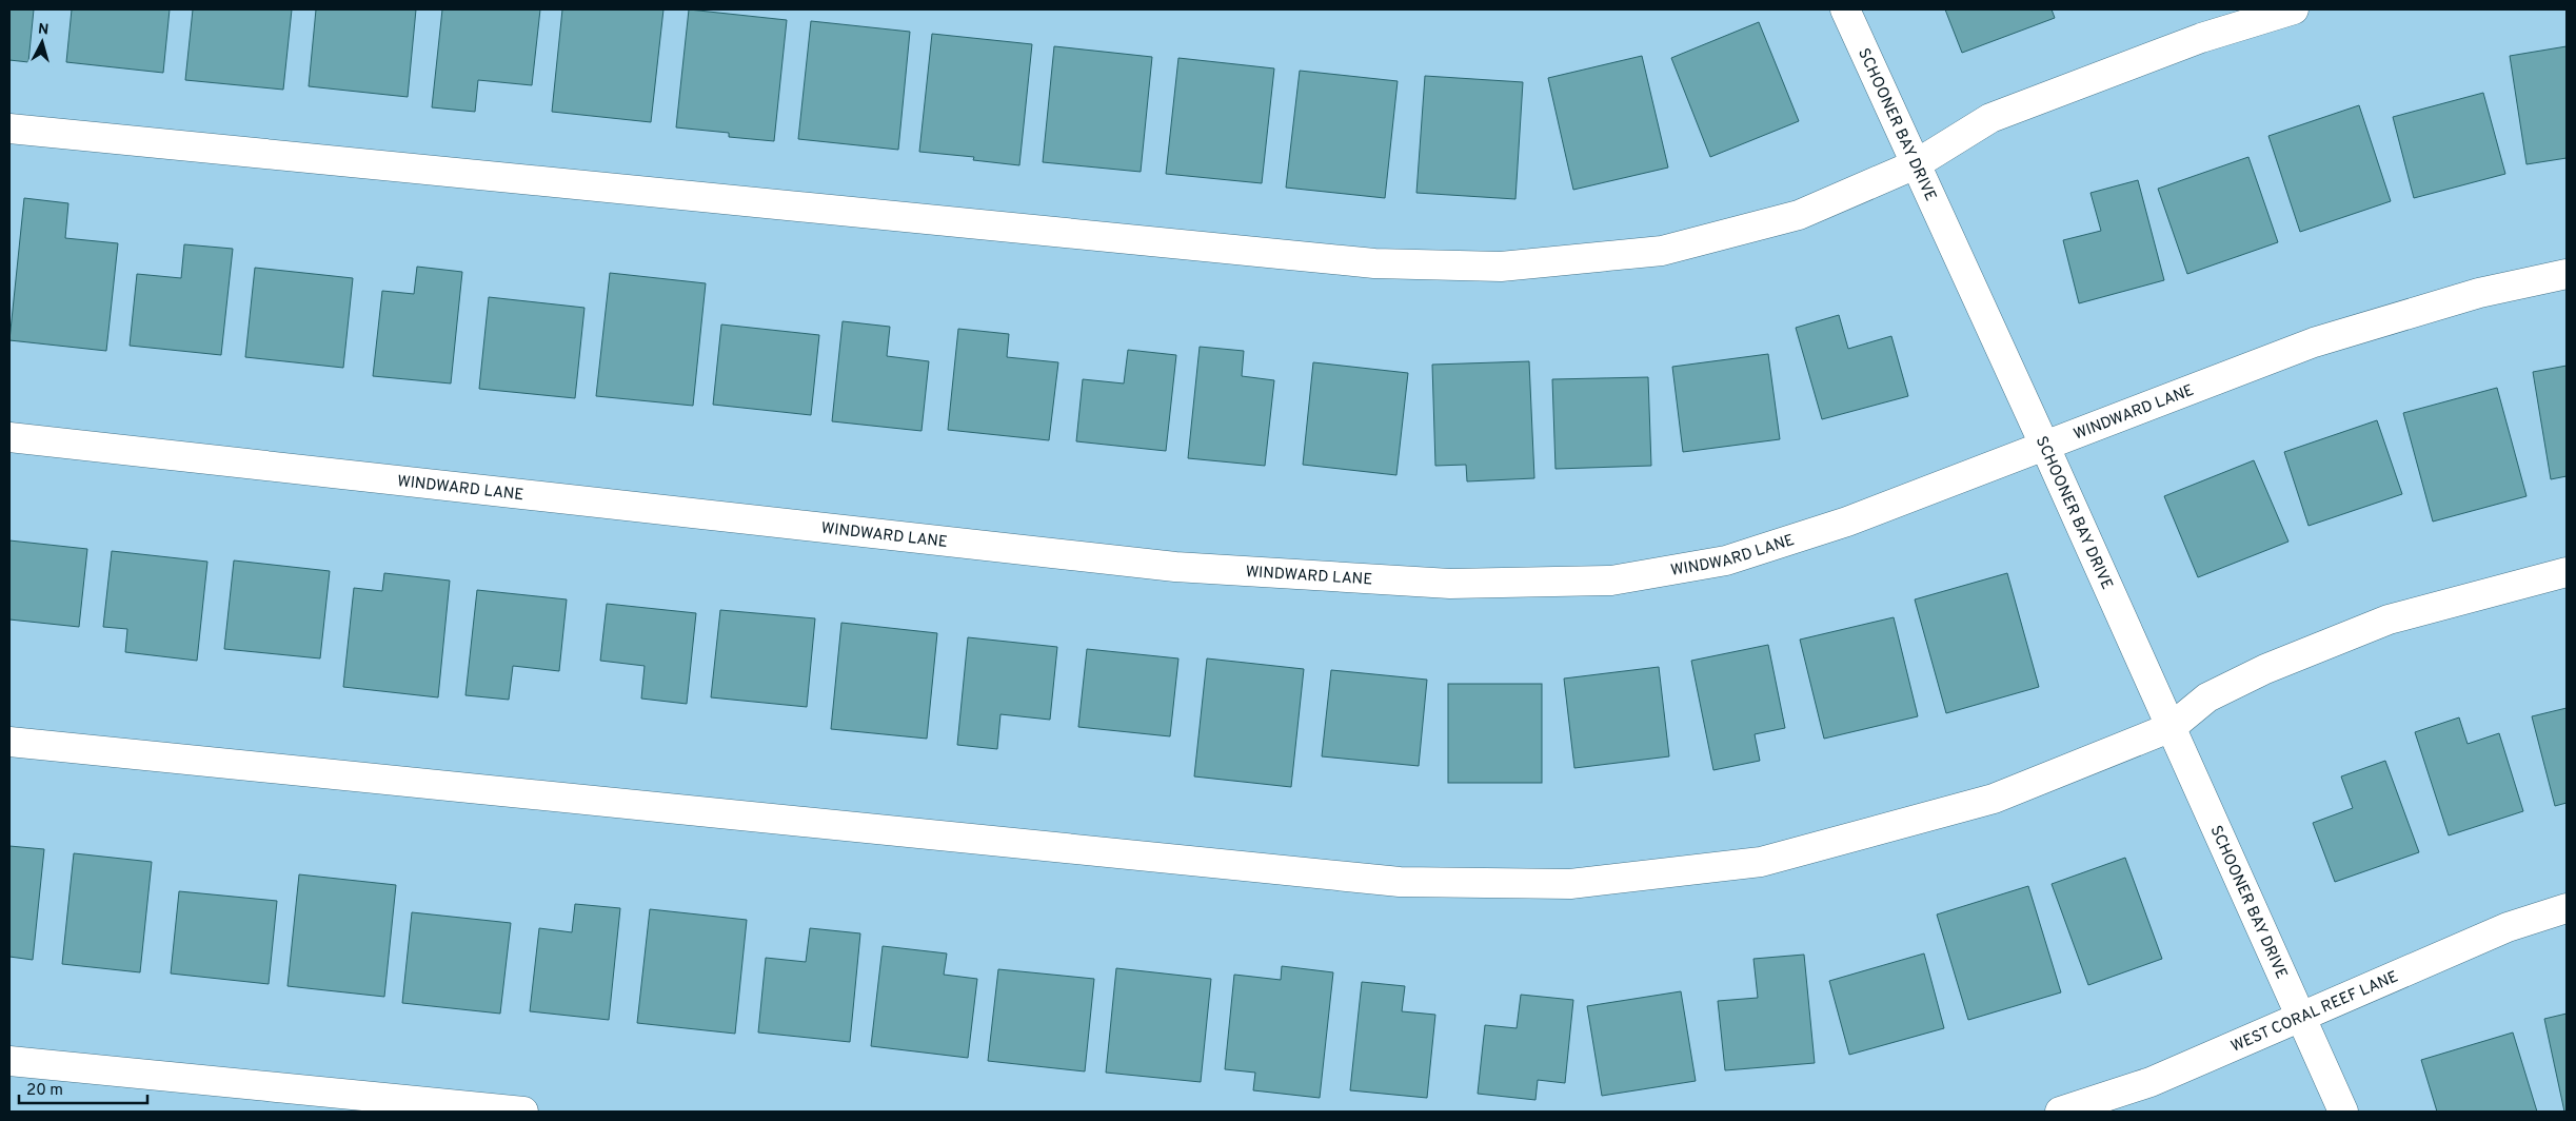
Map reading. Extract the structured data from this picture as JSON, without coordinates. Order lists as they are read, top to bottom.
{
  "streets": {
    "street": ["SCHOONER BAY DRIVE", "WINDWARD LANE", "WEST CORAL REEF LANE"]
  },
  "crossings": [
    ["SCHOONER BAY DRIVE", "WINDWARD LANE"],
    ["SCHOONER BAY DRIVE", "WEST CORAL REEF LANE"]
  ],
  "scale_bar": "20 m",
  "north": "top"
}
